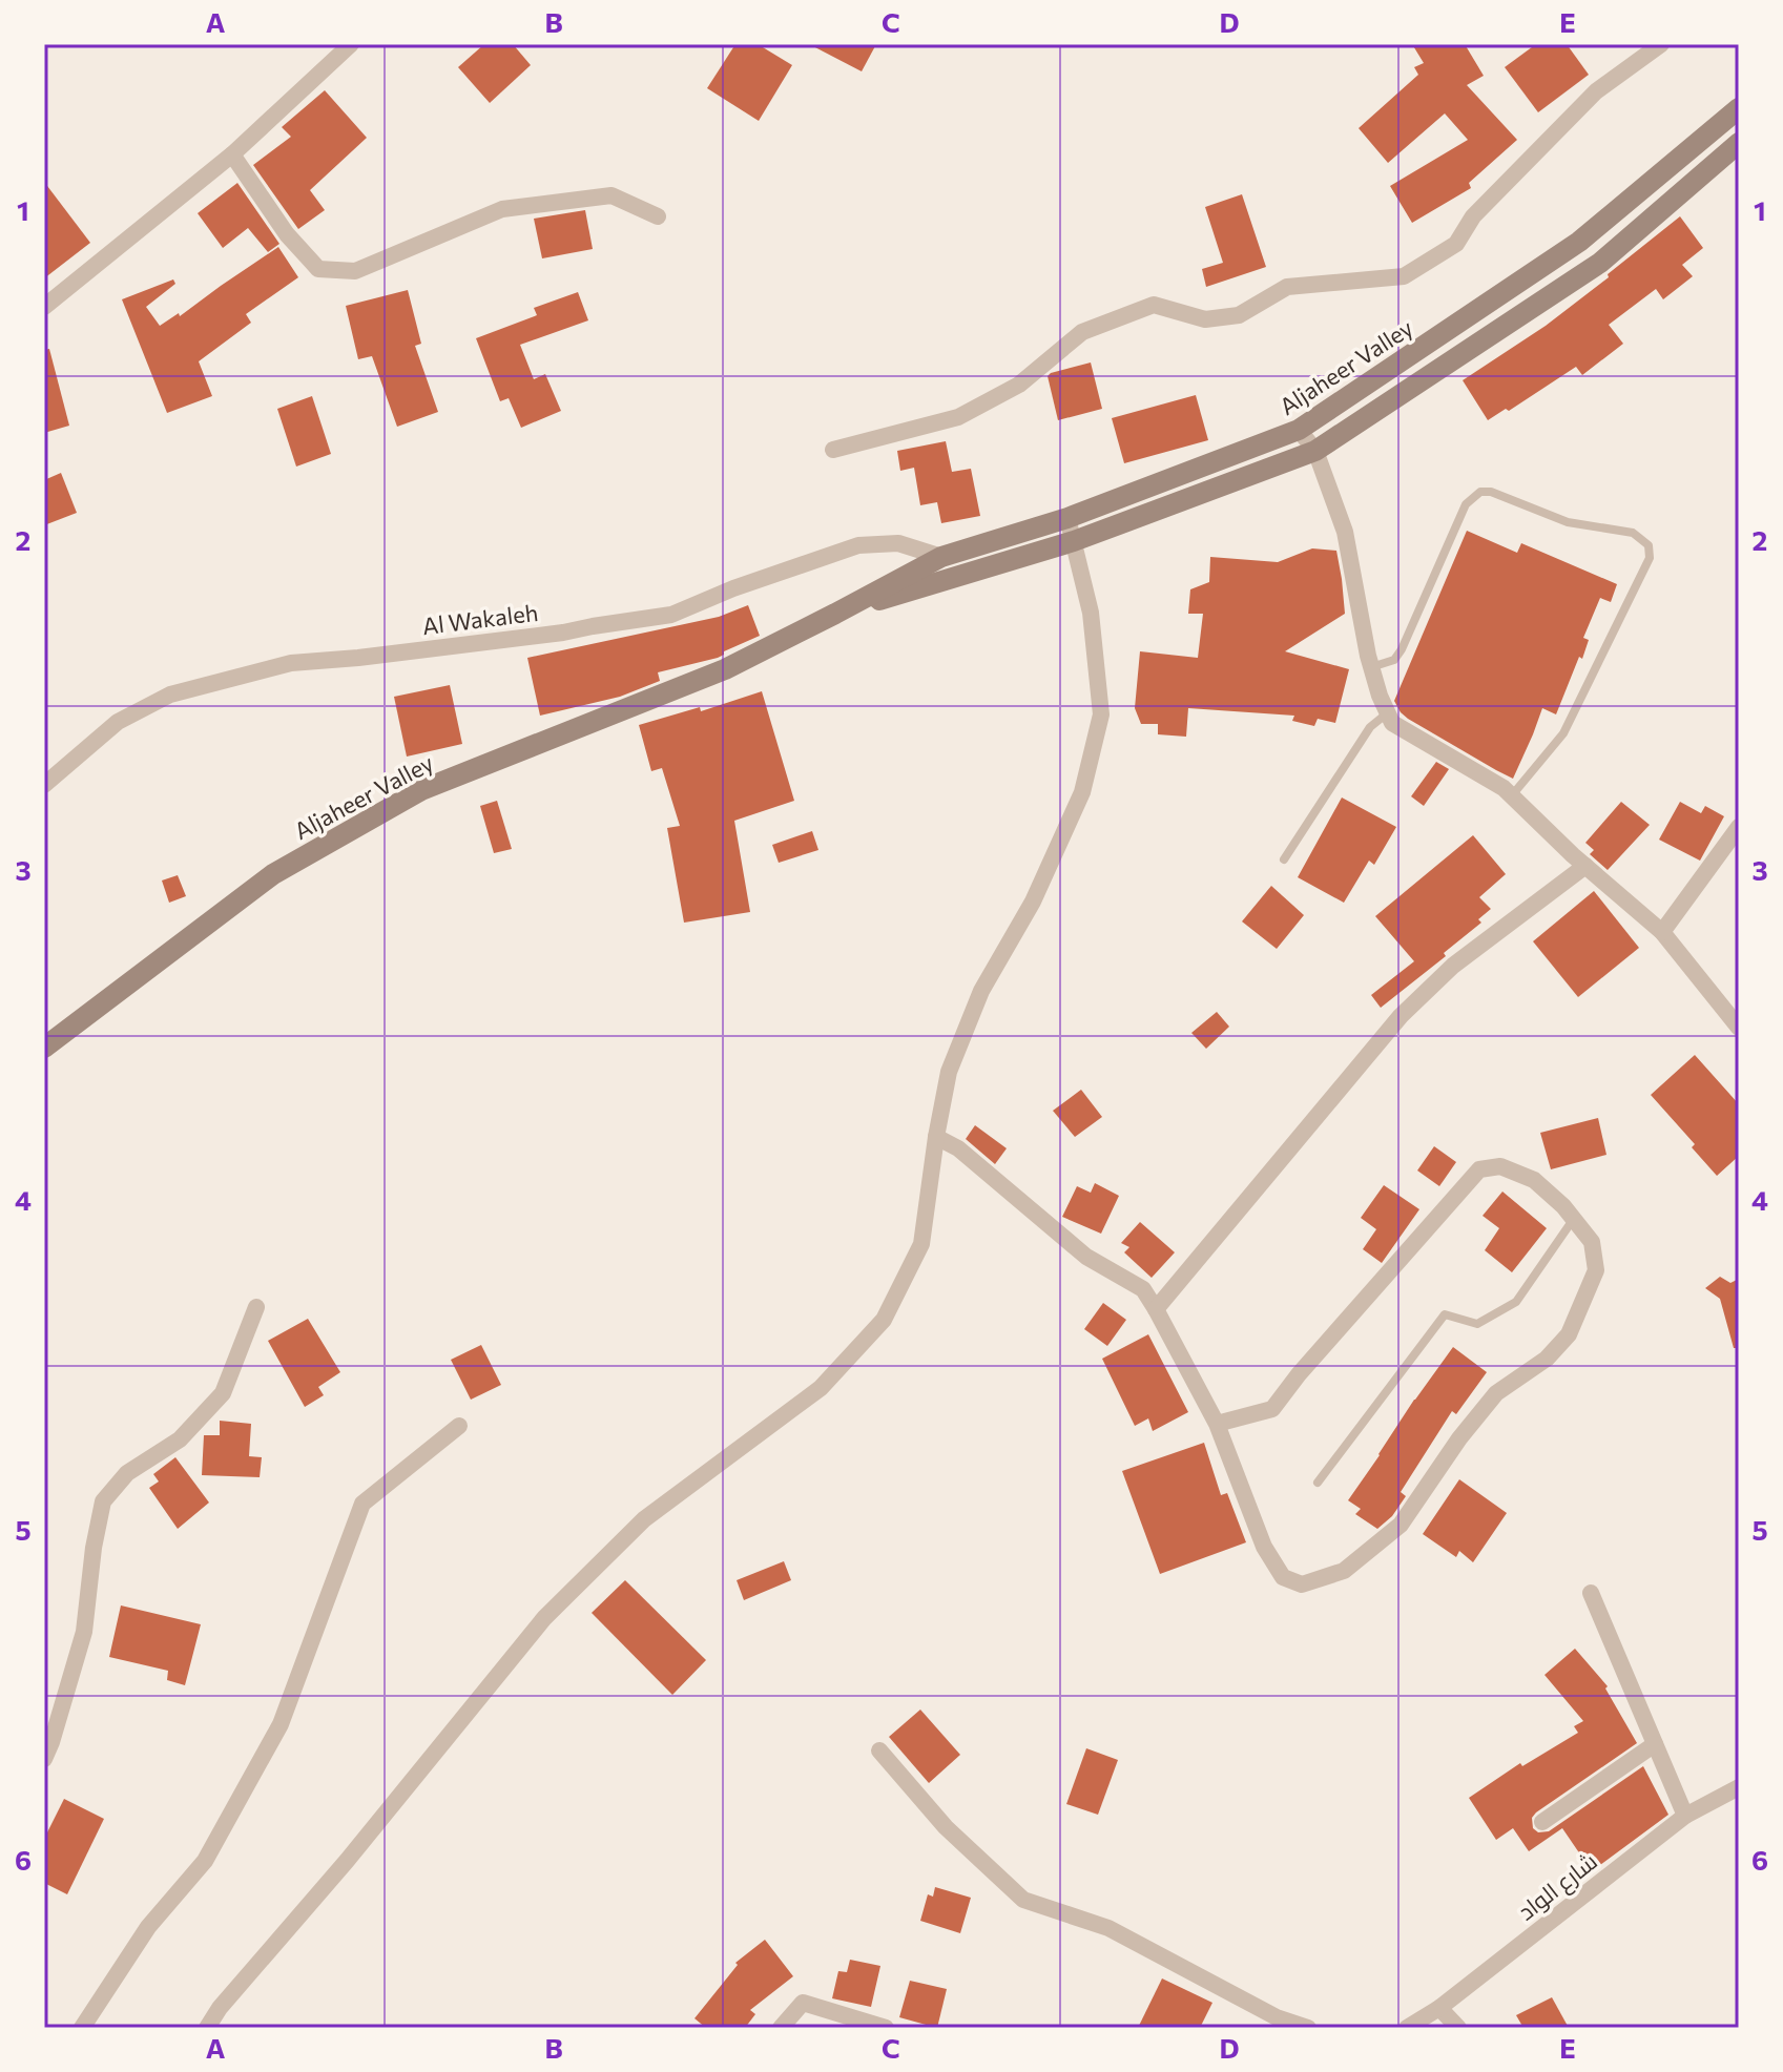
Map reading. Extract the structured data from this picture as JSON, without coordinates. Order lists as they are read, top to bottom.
{
  "streets": {
    "street": ["Aljaheer Valley", "Al Wakaleh", "شارع الواد"]
  },
  "crossings": [
    ["Aljaheer Valley", "Al Wakaleh"]
  ],
  "grid": {
    "columns": [
      "A",
      "B",
      "C",
      "D",
      "E"
    ],
    "rows": [
      "1",
      "2",
      "3",
      "4",
      "5",
      "6"
    ]
  }
}
